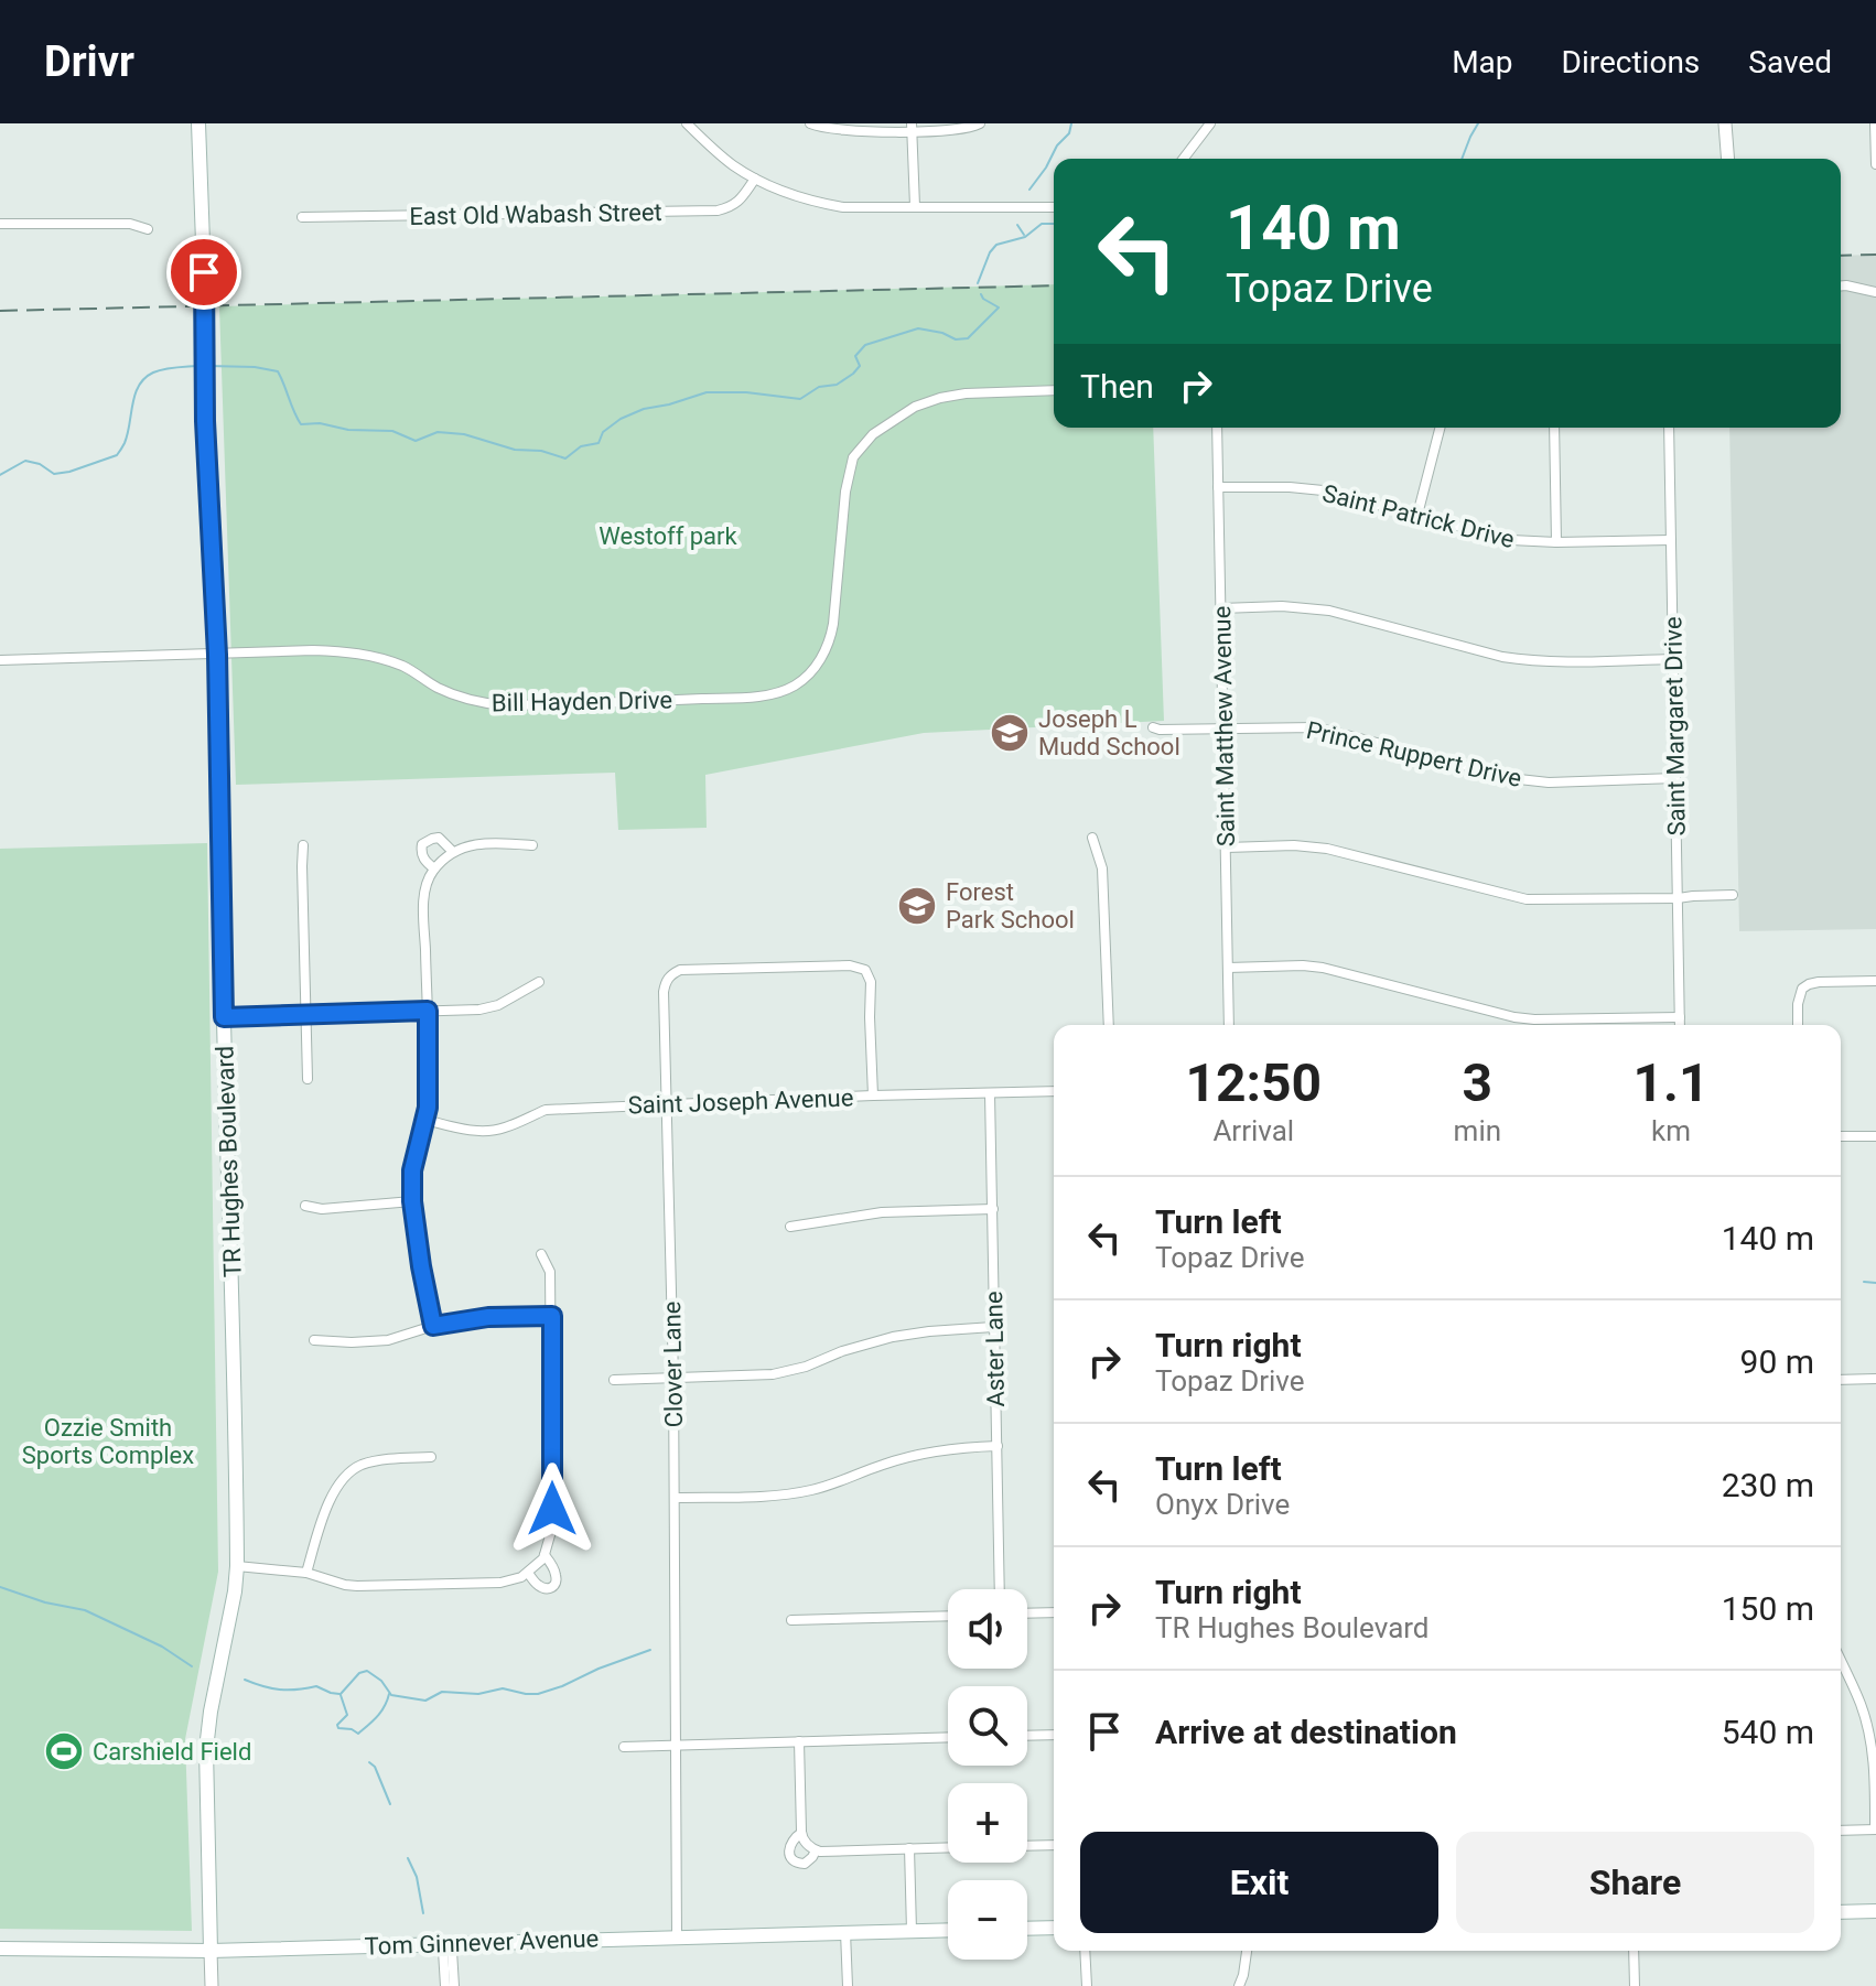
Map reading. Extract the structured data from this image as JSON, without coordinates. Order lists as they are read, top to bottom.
{
  "streets": {
    "main road": ["TR Hughes Boulevard", "Tom Ginnever Avenue"],
    "street": [
      "East Old Wabash Street",
      "Saint Patrick Drive",
      "Bill Hayden Drive",
      "Saint Matthew Avenue",
      "Saint Margaret Drive",
      "Prince Ruppert Drive",
      "Saint Joseph Avenue",
      "Aster Lane",
      "Clover Lane"
    ]
  },
  "crossings": [
    ["Saint Patrick Drive", "Saint Matthew Avenue"],
    ["Saint Patrick Drive", "Saint Margaret Drive"],
    ["Bill Hayden Drive", "TR Hughes Boulevard"],
    ["Saint Matthew Avenue", "Prince Ruppert Drive"],
    ["Saint Margaret Drive", "Prince Ruppert Drive"],
    ["Saint Joseph Avenue", "Aster Lane"],
    ["Saint Joseph Avenue", "Clover Lane"],
    ["TR Hughes Boulevard", "Tom Ginnever Avenue"],
    ["Clover Lane", "Tom Ginnever Avenue"]
  ],
  "parks": ["Westoff park", "Ozzie Smith Sports Complex"],
  "places": {
    "school or university": ["Joseph L Mudd School", "Forest Park School"],
    "sports": ["Carshield Field"]
  },
  "page": {
    "header": "Drivr",
    "nav": ["Map", "Directions", "Saved"],
    "turn": ["140 m", "Topaz Drive"],
    "then": "Then",
    "eta": [
      "12:50",
      "Arrival",
      "3",
      "min",
      "1.1",
      "km"
    ],
    "list": [
      {
        "name": "Turn left",
        "note": "Topaz Drive",
        "value": "140 m"
      },
      {
        "name": "Turn right",
        "note": "Topaz Drive",
        "value": "90 m"
      },
      {
        "name": "Turn left",
        "note": "Onyx Drive",
        "value": "230 m"
      },
      {
        "name": "Turn right",
        "note": "TR Hughes Boulevard",
        "value": "150 m"
      },
      {
        "name": "Arrive at destination",
        "value": "540 m"
      }
    ],
    "map_buttons": ["+", "−"],
    "buttons": ["Exit", "Share"]
  }
}
